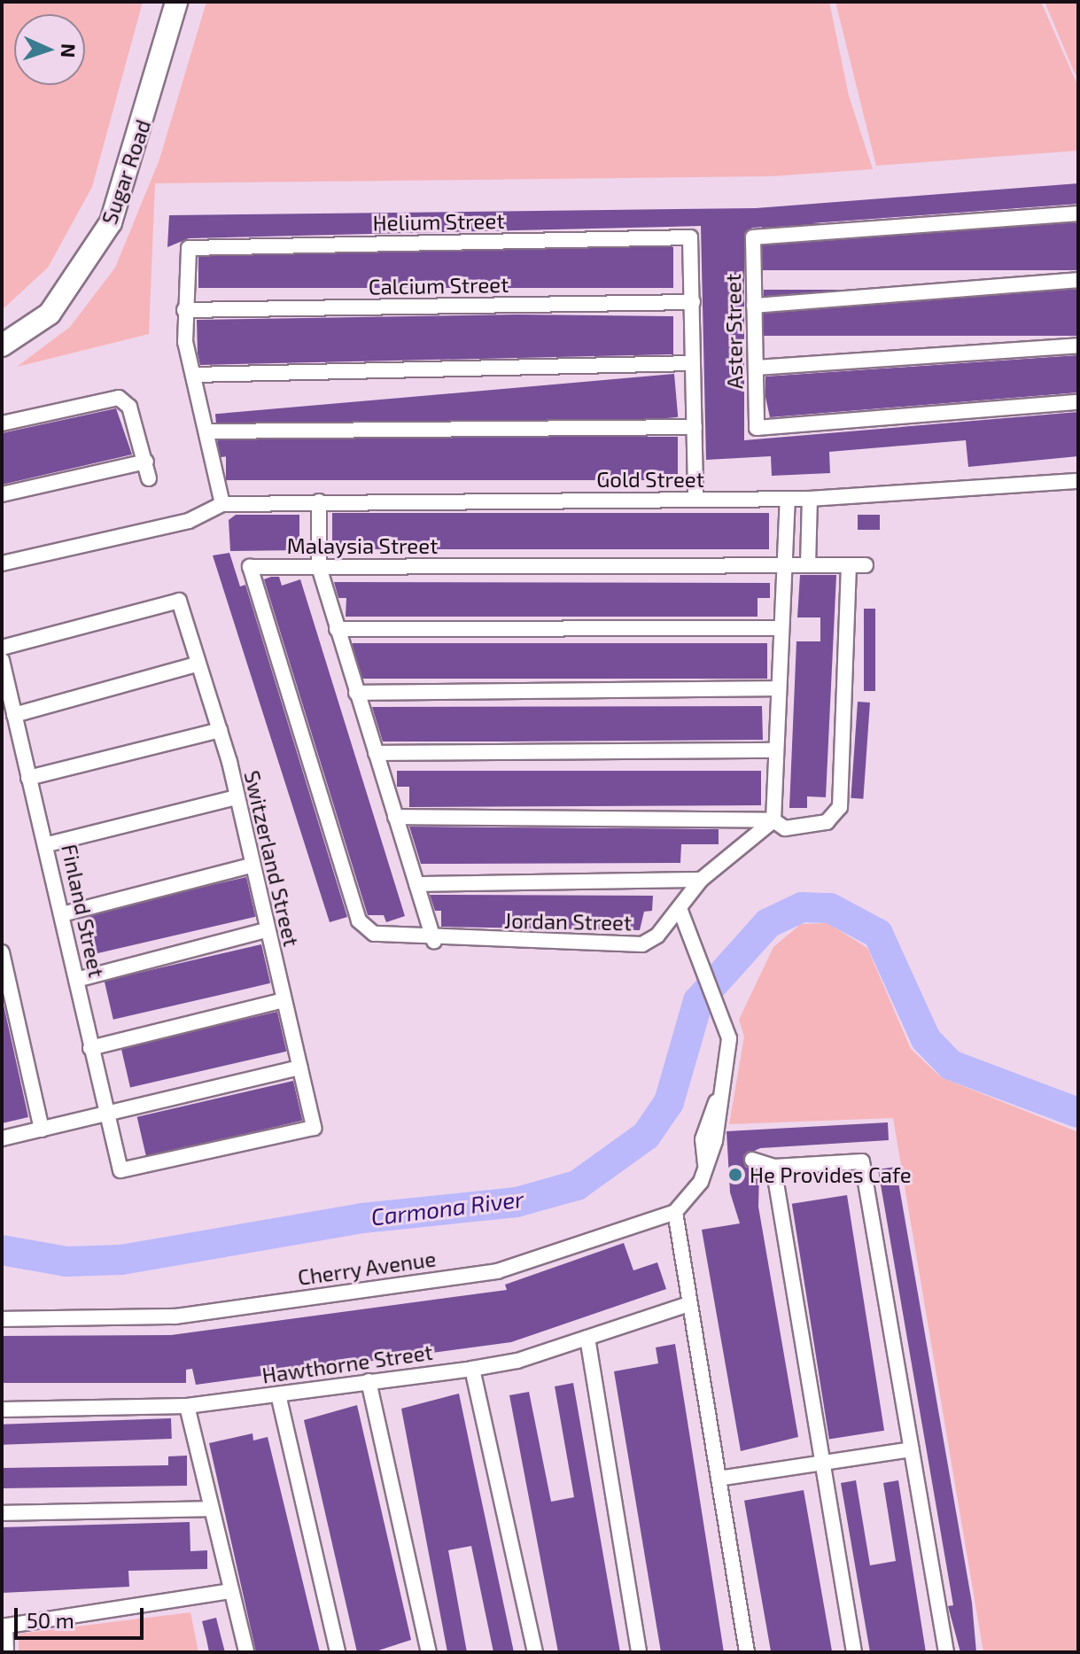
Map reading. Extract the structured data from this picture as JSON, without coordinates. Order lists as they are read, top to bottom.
{
  "streets": {
    "main road": ["Sugar Road"],
    "street": [
      "Helium Street",
      "Calcium Street",
      "Aster Street",
      "Gold Street",
      "Malaysia Street",
      "Switzerland Street",
      "Finland Street",
      "Jordan Street",
      "Cherry Avenue",
      "Hawthorne Street"
    ]
  },
  "crossings": [
    ["Helium Street", "Calcium Street"],
    ["Malaysia Street", "Jordan Street"],
    ["Switzerland Street", "Finland Street"]
  ],
  "water": ["Carmona River"],
  "places": ["He Provides Cafe"],
  "scale_bar": "50 m",
  "north": "right"
}
